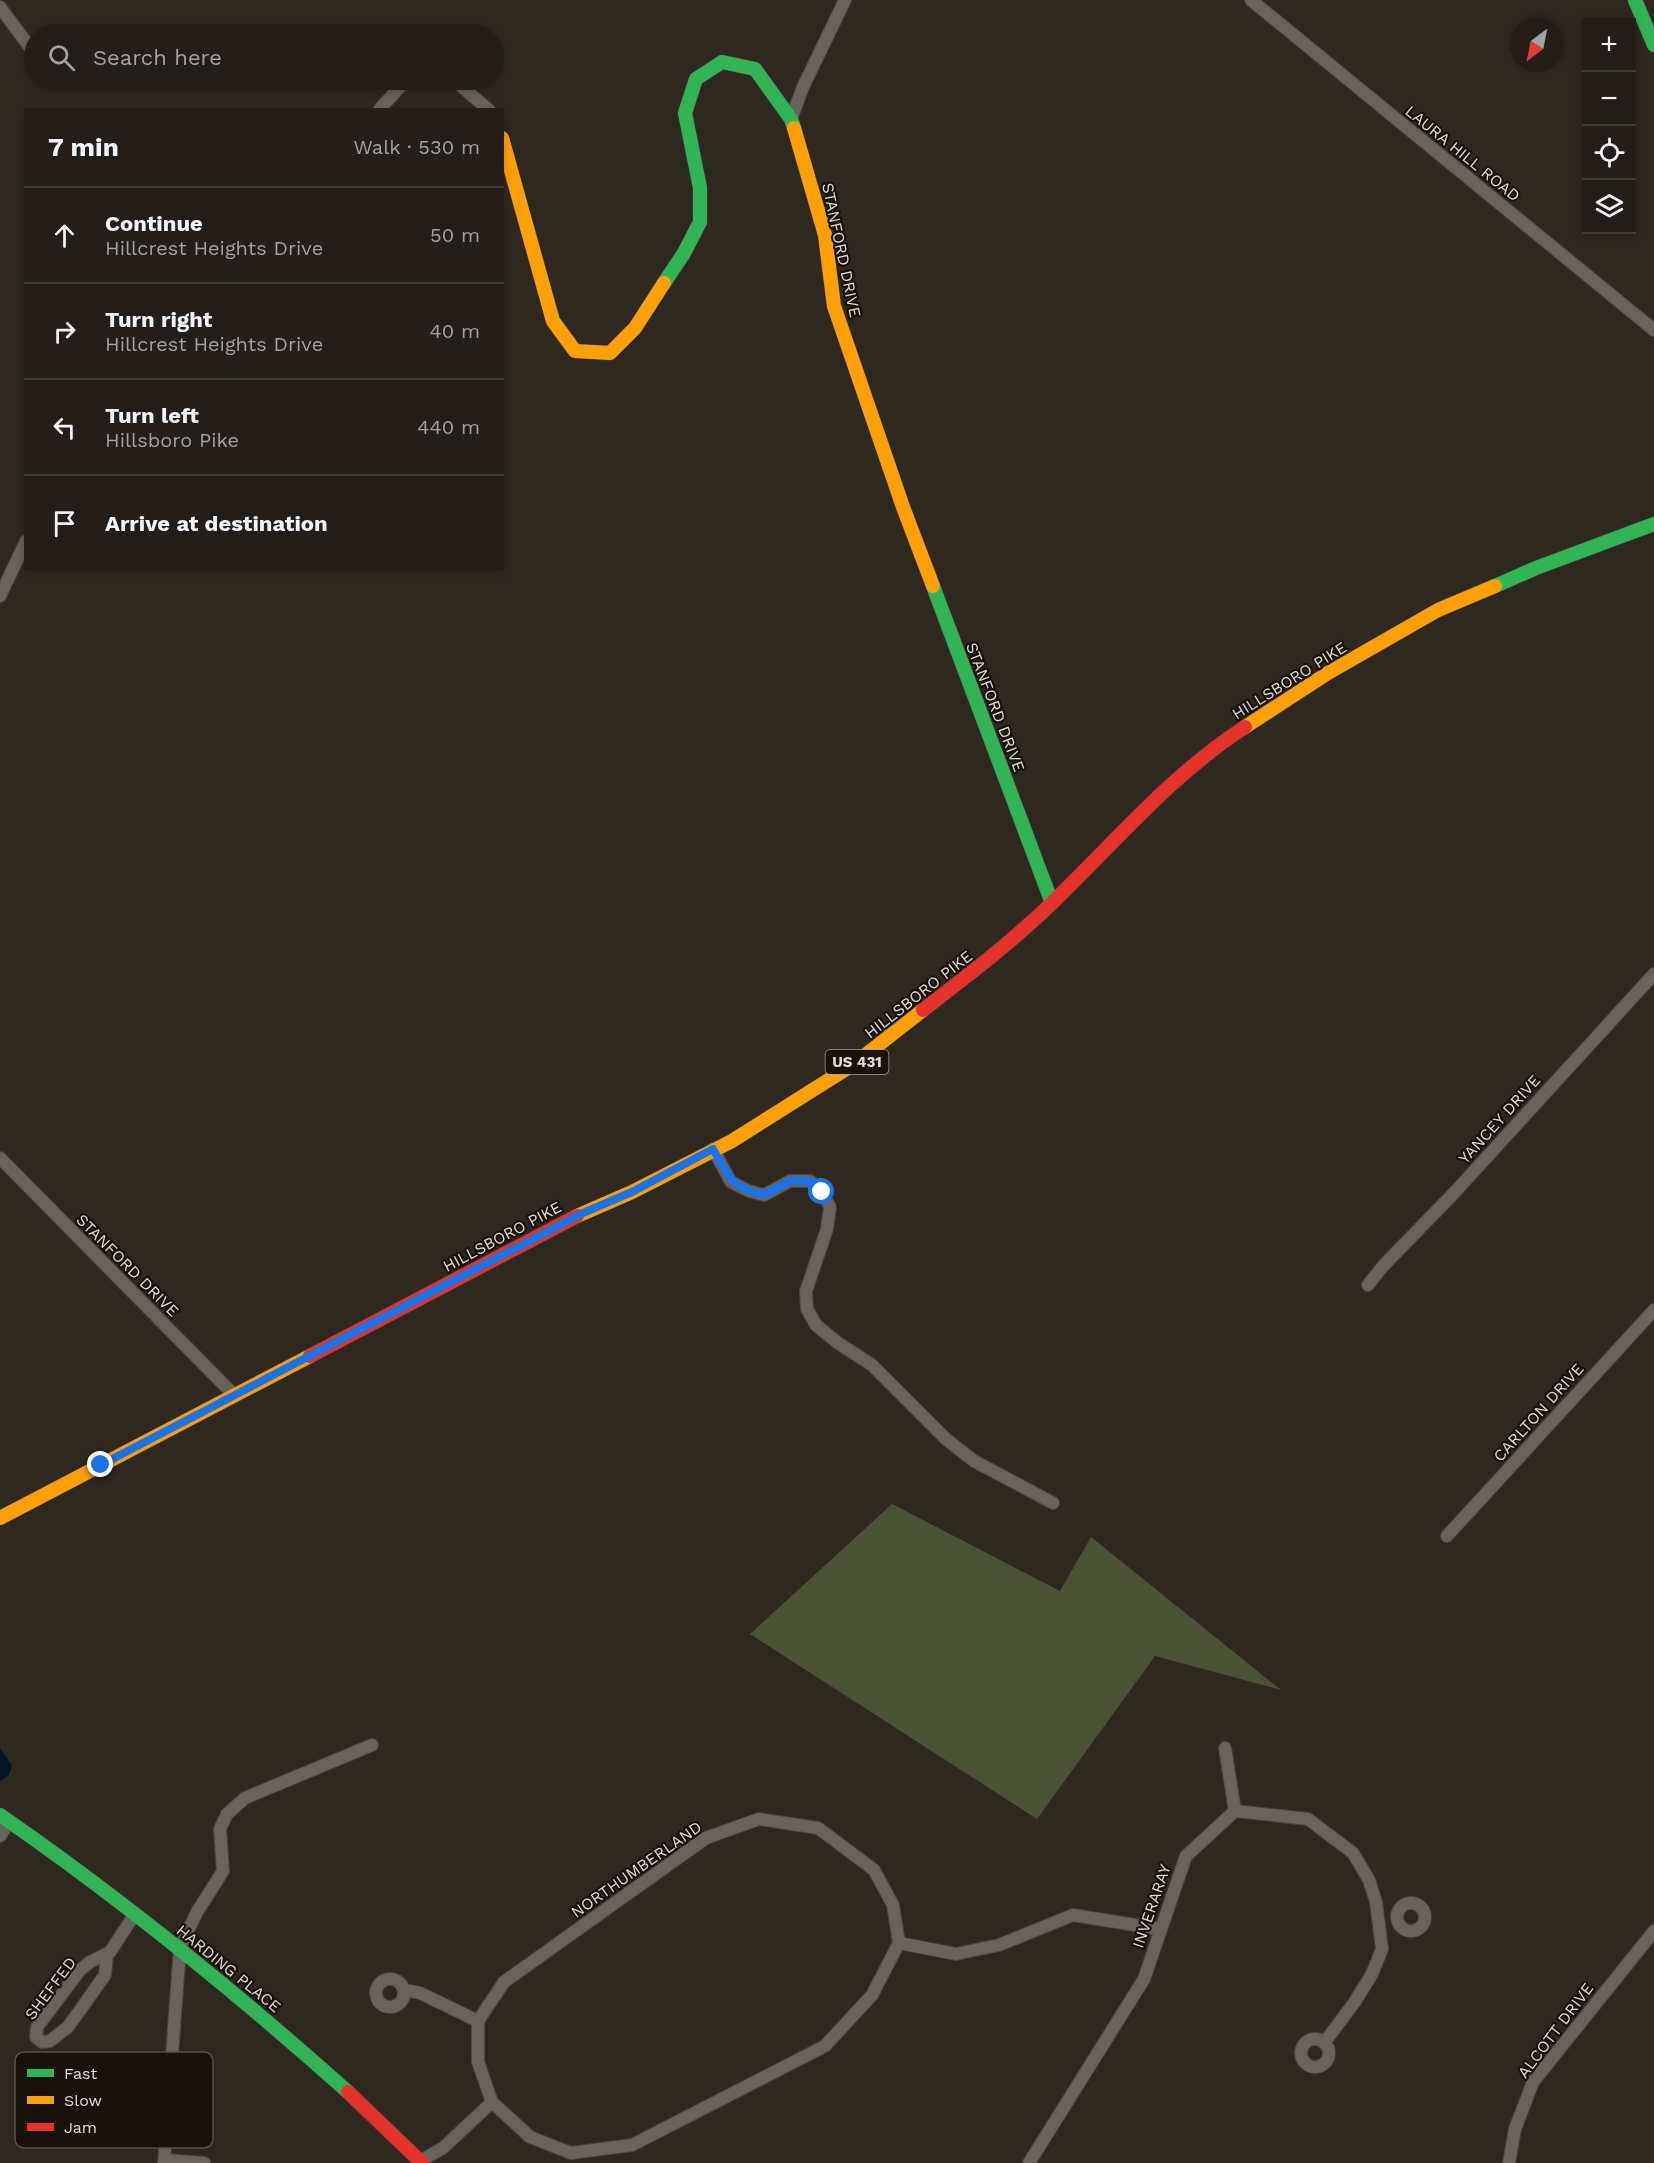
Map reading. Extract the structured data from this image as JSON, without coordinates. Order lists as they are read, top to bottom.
{
  "streets": {
    "main road": [
      "STANFORD DRIVE",
      "HILLSBORO PIKE",
      "US 431",
      "HARDING PLACE"
    ],
    "street": [
      "LAURA HILL ROAD",
      "YANCEY DRIVE",
      "CARLTON DRIVE",
      "NORTHUMBERLAND",
      "INVERARAY",
      "SHEFFED",
      "ALCOTT DRIVE"
    ]
  },
  "crossings": [
    ["STANFORD DRIVE", "HILLSBORO PIKE"],
    ["HARDING PLACE", "SHEFFED"]
  ],
  "legend": ["Fast", "Slow", "Jam"],
  "north": "bottom left",
  "page": {
    "map_buttons": ["+", "−"],
    "search": "Search here",
    "heading": ["7 min", "Walk · 530 m"],
    "list": [
      ["Continue", "Hillcrest Heights Drive", "50 m"],
      ["Turn right", "Hillcrest Heights Drive", "40 m"],
      ["Turn left", "Hillsboro Pike", "440 m"],
      "Arrive at destination"
    ]
  }
}
